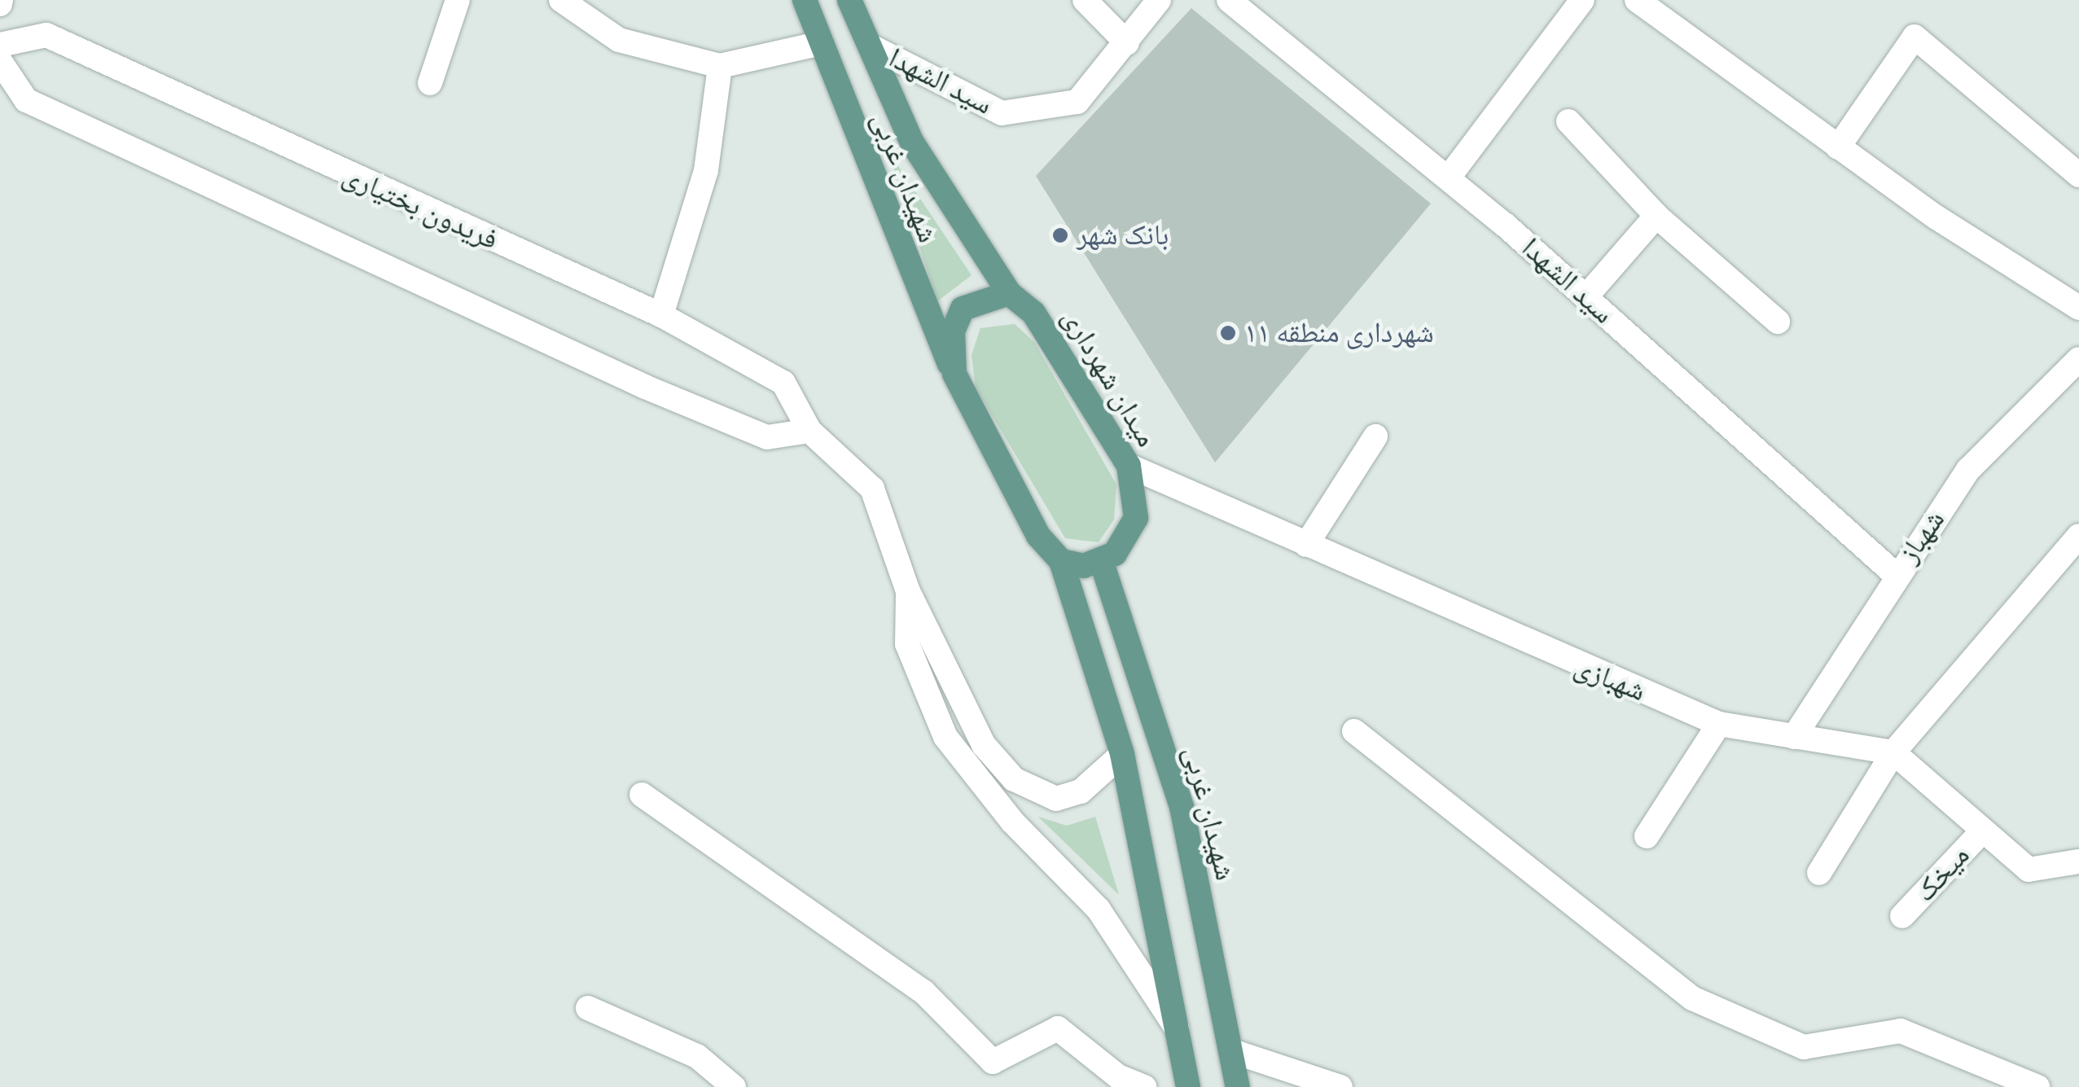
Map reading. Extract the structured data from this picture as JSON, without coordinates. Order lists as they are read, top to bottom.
{
  "streets": {
    "main road": ["شهیدان غربی", "میدان شهرداری"],
    "street": [
      "سید الشهدا",
      "فریدون بختیاری",
      "شهباز",
      "شهبازی",
      "میخک"
    ]
  },
  "crossings": [
    ["سید الشهدا", "شهیدان غربی"],
    ["سید الشهدا", "شهباز"],
    ["شهیدان غربی", "میدان شهرداری"],
    ["میدان شهرداری", "شهبازی"],
    ["شهباز", "شهبازی"]
  ],
  "places": ["بانک شهر", "شهرداری منطقه ۱۱"]
}
